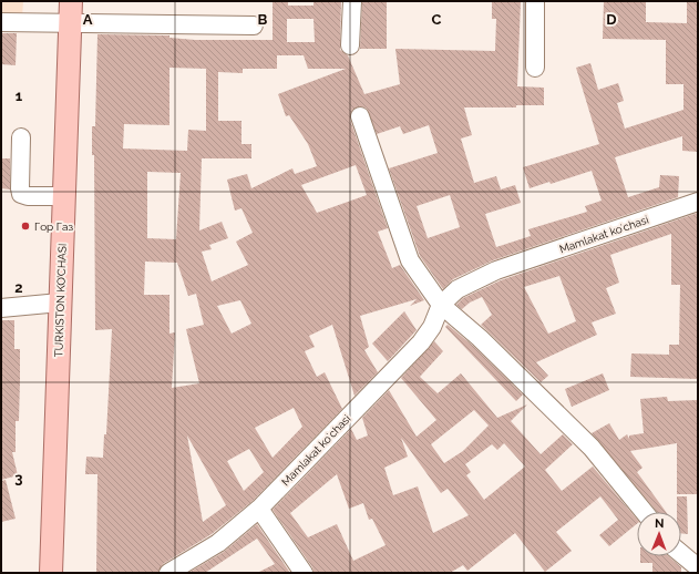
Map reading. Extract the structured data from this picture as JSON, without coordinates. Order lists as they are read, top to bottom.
{
  "streets": {
    "main road": ["TURKISTON KO’CHASI"],
    "street": ["Mamlakat koʻchasi"]
  },
  "places": ["Гор Газ"],
  "north": "top",
  "grid": {
    "columns": [
      "A",
      "B",
      "C",
      "D"
    ],
    "rows": ["1", "2", "3"]
  }
}
